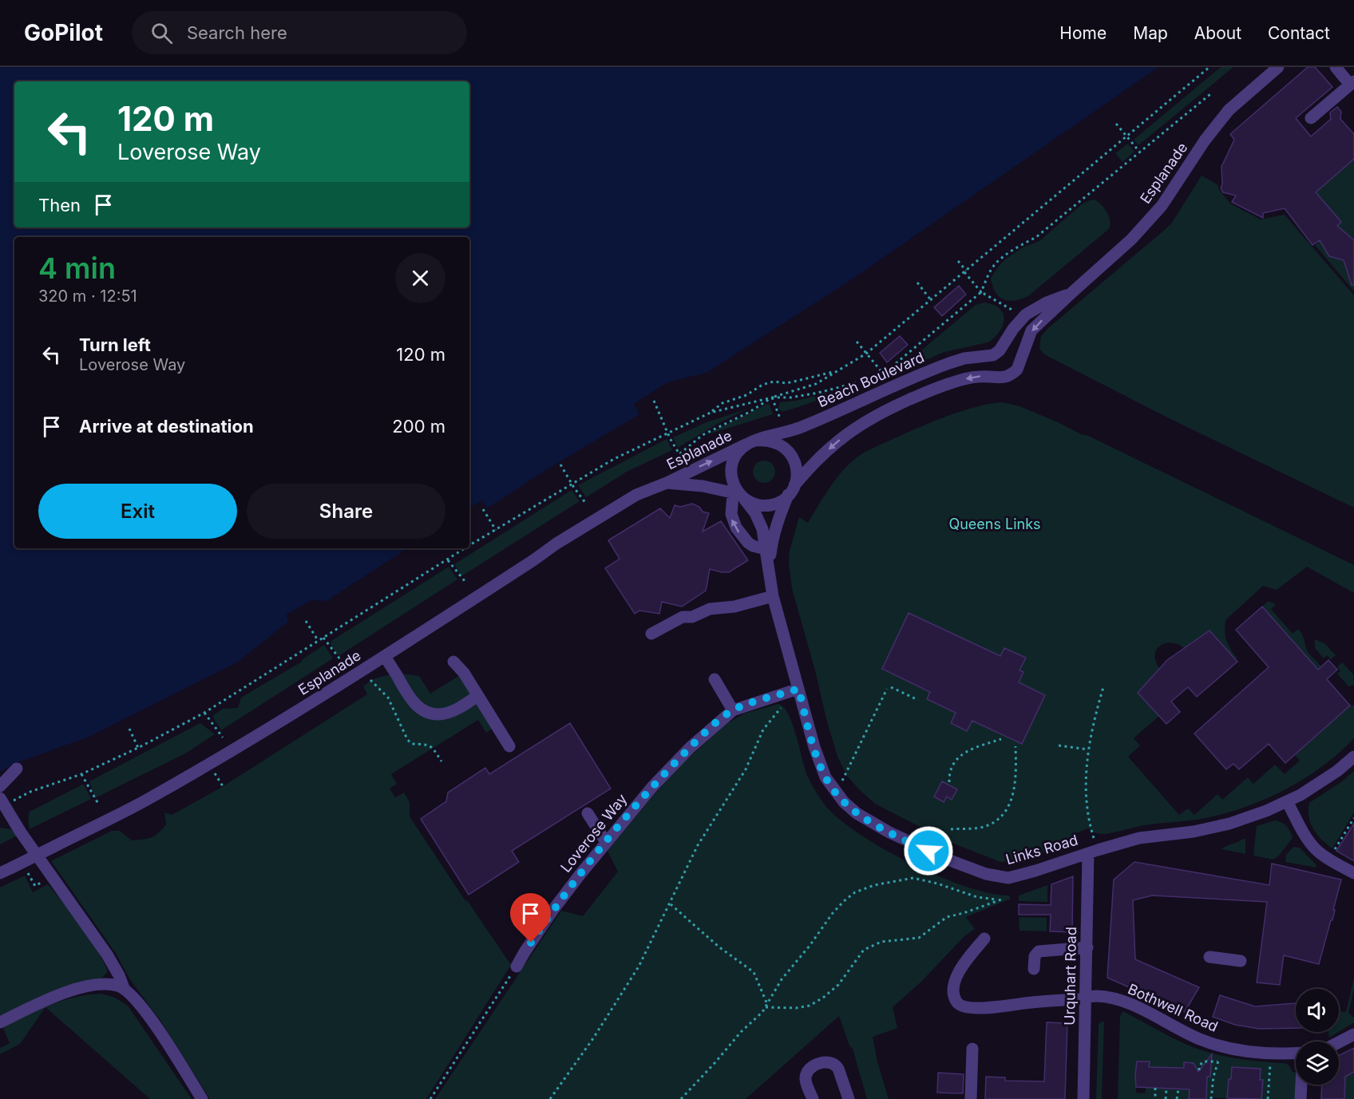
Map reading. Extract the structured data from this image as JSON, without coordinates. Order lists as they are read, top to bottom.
{
  "streets": {
    "street": [
      "Esplanade",
      "Beach Boulevard",
      "Loverose Way",
      "Links Road",
      "Urquhart Road",
      "Bothwell Road"
    ]
  },
  "crossings": [
    ["Esplanade", "Beach Boulevard"],
    ["Esplanade", "Links Road"],
    ["Beach Boulevard", "Links Road"],
    ["Loverose Way", "Links Road"],
    ["Links Road", "Urquhart Road"],
    ["Urquhart Road", "Bothwell Road"]
  ],
  "parks": ["Queens Links"],
  "page": {
    "header": "GoPilot",
    "search": "Search here",
    "nav": [
      "Home",
      "Map",
      "About",
      "Contact"
    ],
    "turn": ["120 m", "Loverose Way"],
    "then": "Then",
    "heading": ["4 min", "320 m · 12:51"],
    "list": [
      {
        "name": "Turn left",
        "note": "Loverose Way",
        "value": "120 m"
      },
      {
        "name": "Arrive at destination",
        "value": "200 m"
      }
    ],
    "buttons": ["Exit", "Share"]
  }
}
